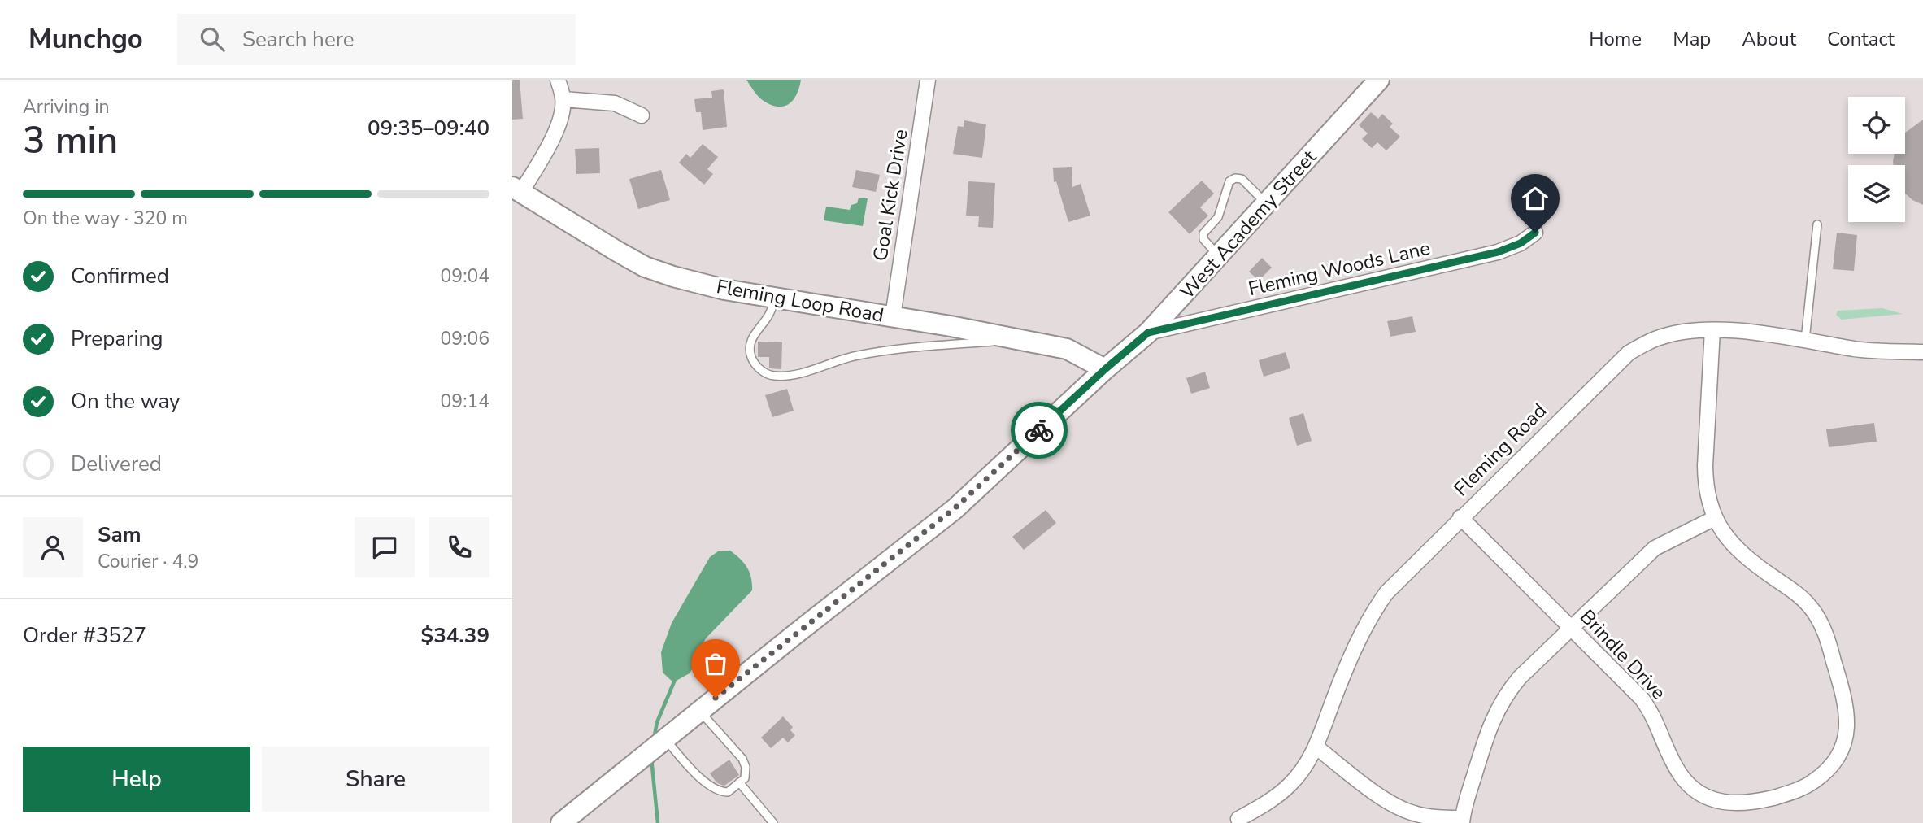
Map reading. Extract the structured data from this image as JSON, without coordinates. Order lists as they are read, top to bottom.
{
  "streets": {
    "main road": ["West Academy Street", "Fleming Loop Road"],
    "street": [
      "Goal Kick Drive",
      "Fleming Woods Lane",
      "Fleming Road",
      "Brindle Drive"
    ]
  },
  "crossings": [
    ["Goal Kick Drive", "Fleming Loop Road"],
    ["West Academy Street", "Fleming Woods Lane"],
    ["West Academy Street", "Fleming Loop Road"],
    ["Fleming Road", "Brindle Drive"]
  ],
  "page": {
    "header": "Munchgo",
    "search": "Search here",
    "nav": [
      "Home",
      "Map",
      "About",
      "Contact"
    ],
    "heading": ["3 min", "Arriving in", "09:35–09:40"],
    "panel": [
      "Sam",
      "Courier · 4.9",
      "Order #3527",
      "$34.39"
    ],
    "bar": "On the way · 320 m",
    "list": [
      ["Confirmed", "09:04"],
      ["Preparing", "09:06"],
      ["On the way", "09:14"],
      "Delivered"
    ],
    "buttons": ["Help", "Share"]
  }
}
